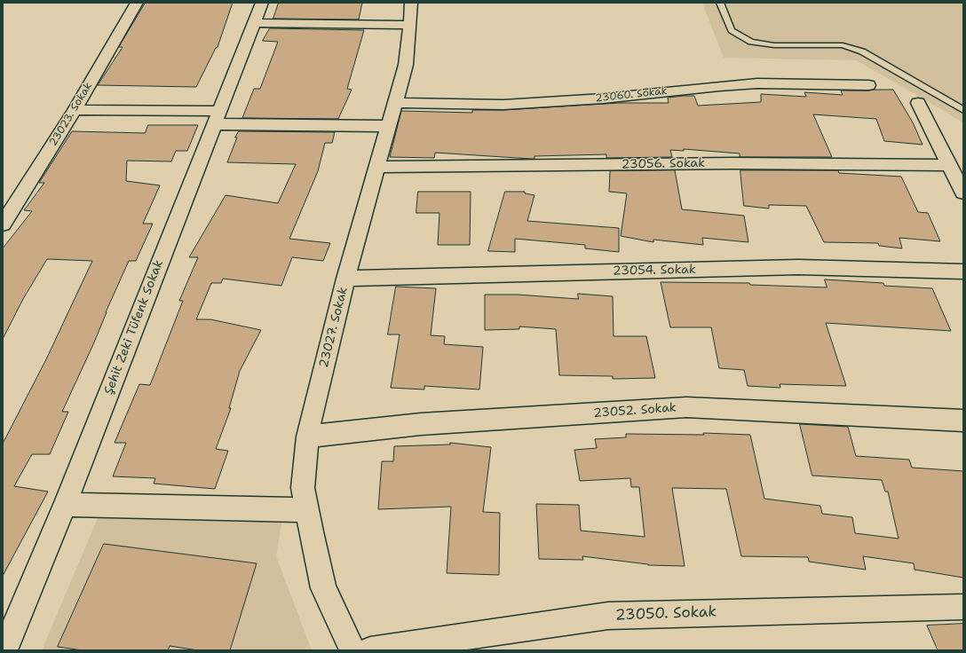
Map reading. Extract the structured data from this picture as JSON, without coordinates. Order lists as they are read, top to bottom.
{
  "streets": {
    "street": [
      "23060. Sokak",
      "23023. Sokak",
      "23056. Sokak",
      "23054. Sokak",
      "Şehit Zeki Tüfenk Sokak",
      "23027. Sokak",
      "23052. Sokak",
      "23050. Sokak"
    ]
  },
  "crossings": [
    ["23060. Sokak", "23027. Sokak"],
    ["23056. Sokak", "23027. Sokak"],
    ["23054. Sokak", "23027. Sokak"],
    ["23027. Sokak", "23052. Sokak"]
  ]
}
